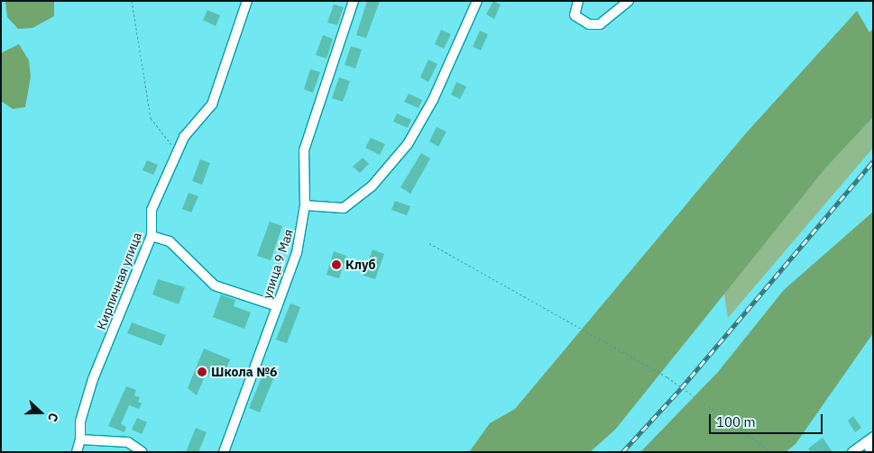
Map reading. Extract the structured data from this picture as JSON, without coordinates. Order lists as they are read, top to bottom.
{
  "streets": {
    "street": ["улица 9 Мая", "Кирпичная улица"]
  },
  "places": ["Клуб", "Школа №6"],
  "scale_bar": "100 m",
  "north": "right"
}
